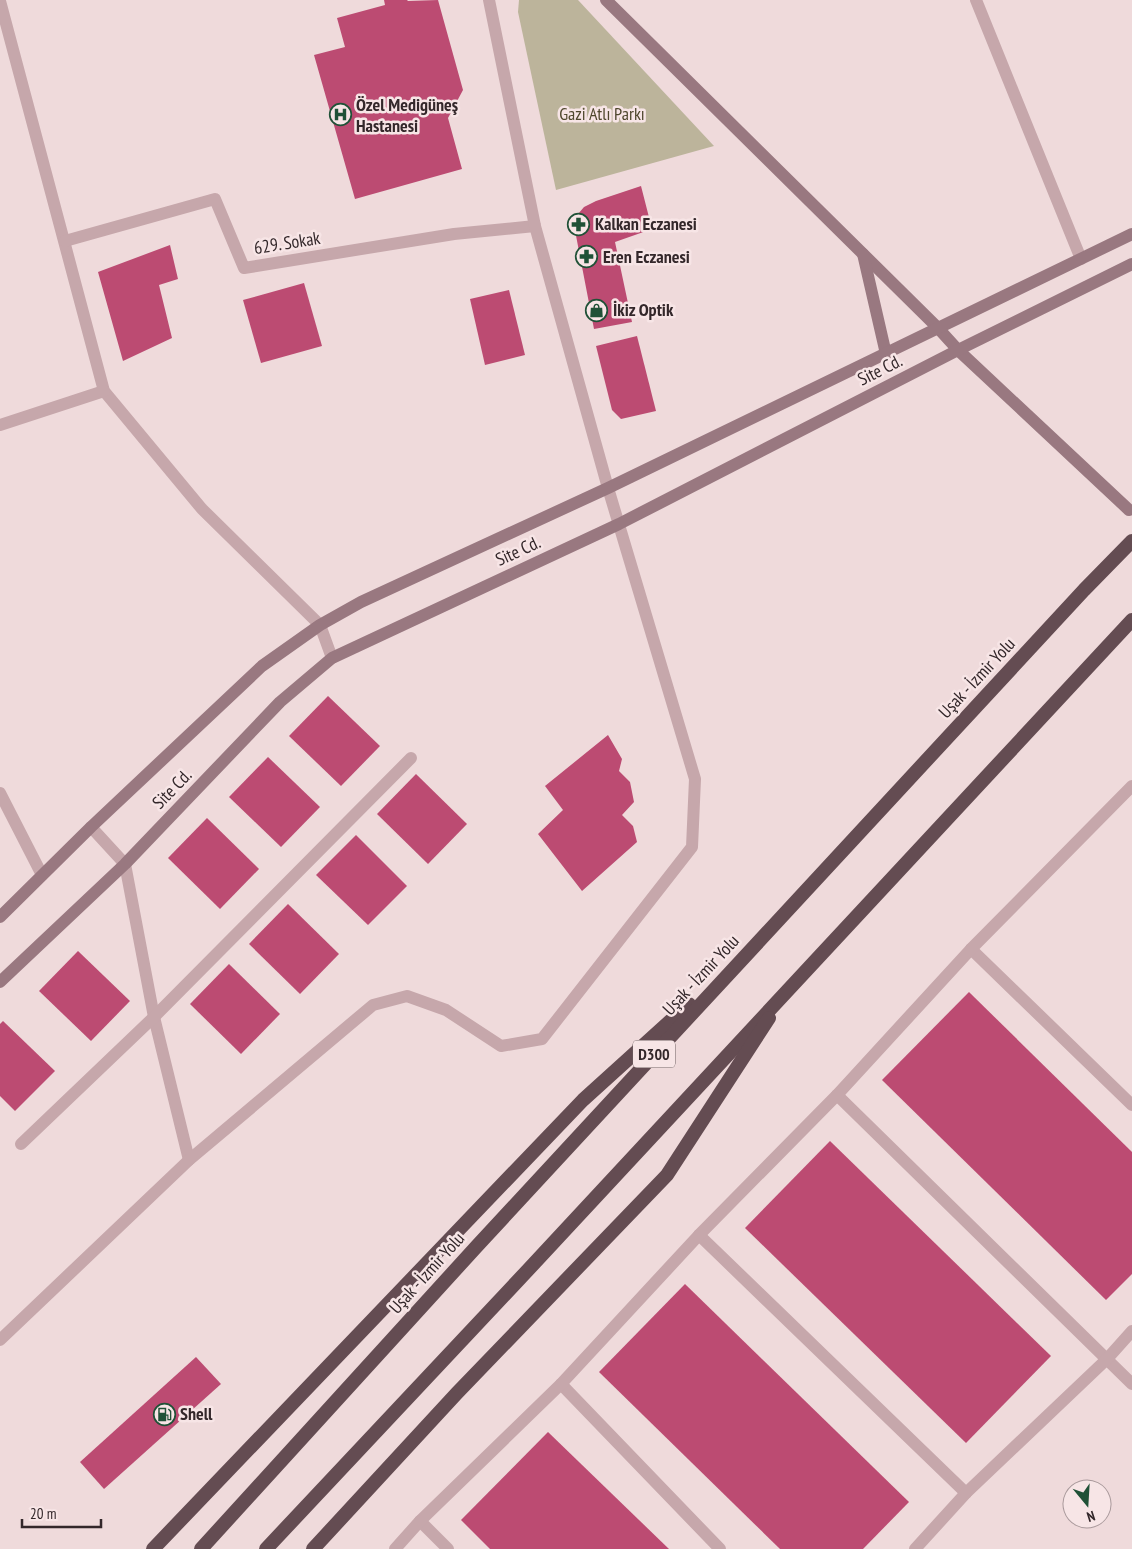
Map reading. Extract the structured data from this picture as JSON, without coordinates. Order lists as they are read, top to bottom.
{
  "streets": {
    "highway": ["Uşak - İzmir Yolu", "D300"],
    "main road": ["Site Cd."],
    "street": ["629. Sokak"]
  },
  "parks": ["Gazi Atlı Parkı"],
  "places": {
    "hospital": ["Özel Medigüneş Hastanesi"],
    "pharmacy": ["Kalkan Eczanesi", "Eren Eczanesi"],
    "shop": ["İkiz Optik"],
    "fuel station": ["Shell"]
  },
  "scale_bar": "20 m",
  "north": "bottom"
}
